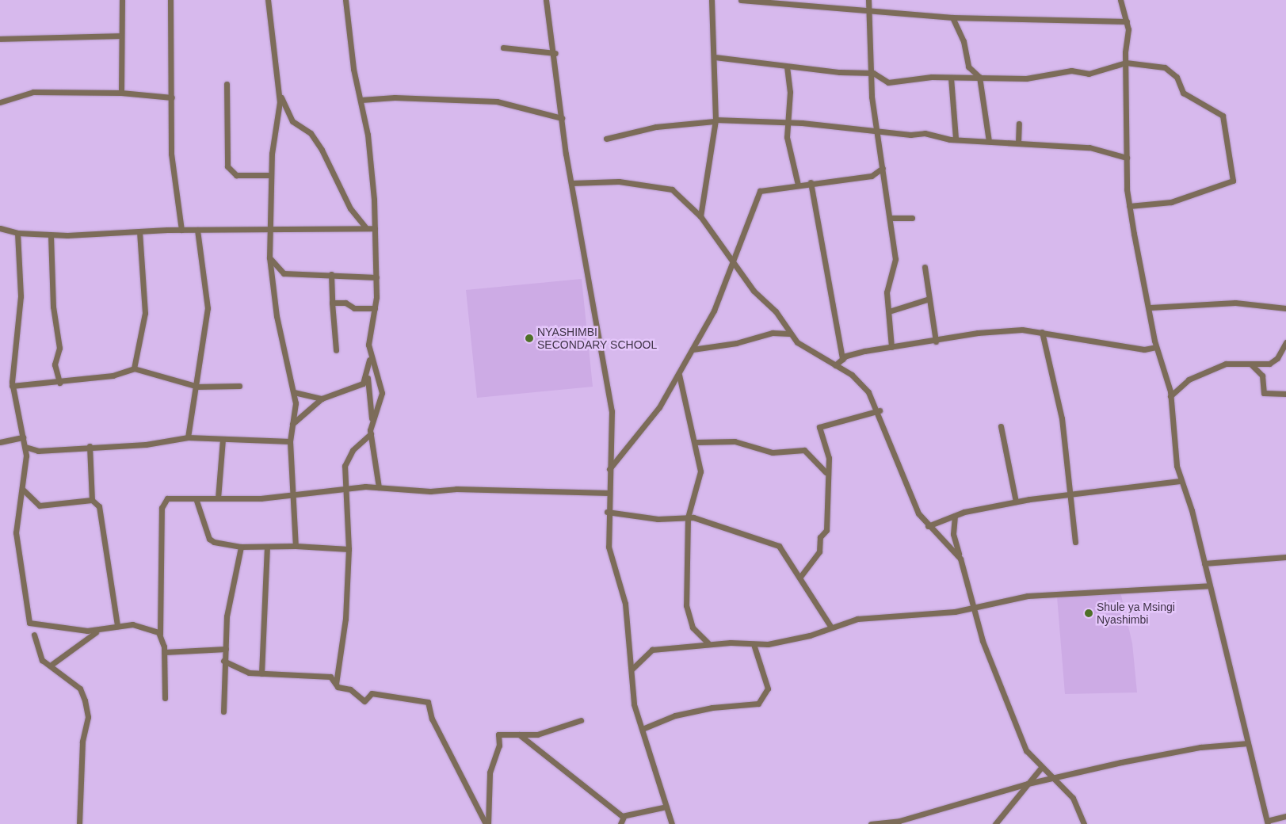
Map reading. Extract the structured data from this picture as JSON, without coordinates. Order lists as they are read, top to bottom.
{
  "places": ["NYASHIMBI SECONDARY SCHOOL", "Shule ya Msingi Nyashimbi"]
}
